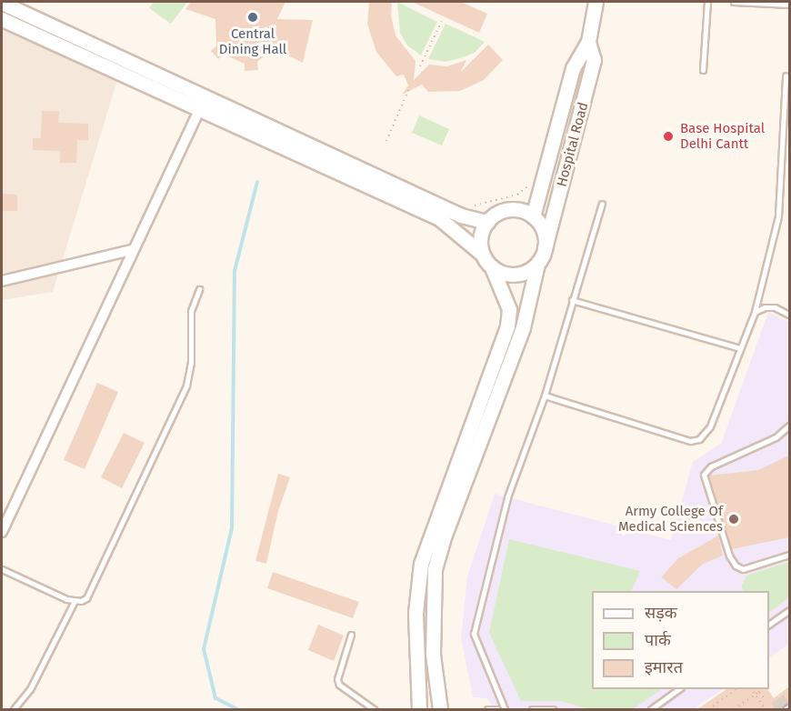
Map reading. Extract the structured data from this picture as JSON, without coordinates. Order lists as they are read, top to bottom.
{
  "streets": {
    "street": ["Hospital Road"]
  },
  "places": ["Central Dining Hall", "Base Hospital Delhi Cantt", "Army College Of Medical Sciences"],
  "legend": ["सड़क", "पार्क", "इमारत"]
}
